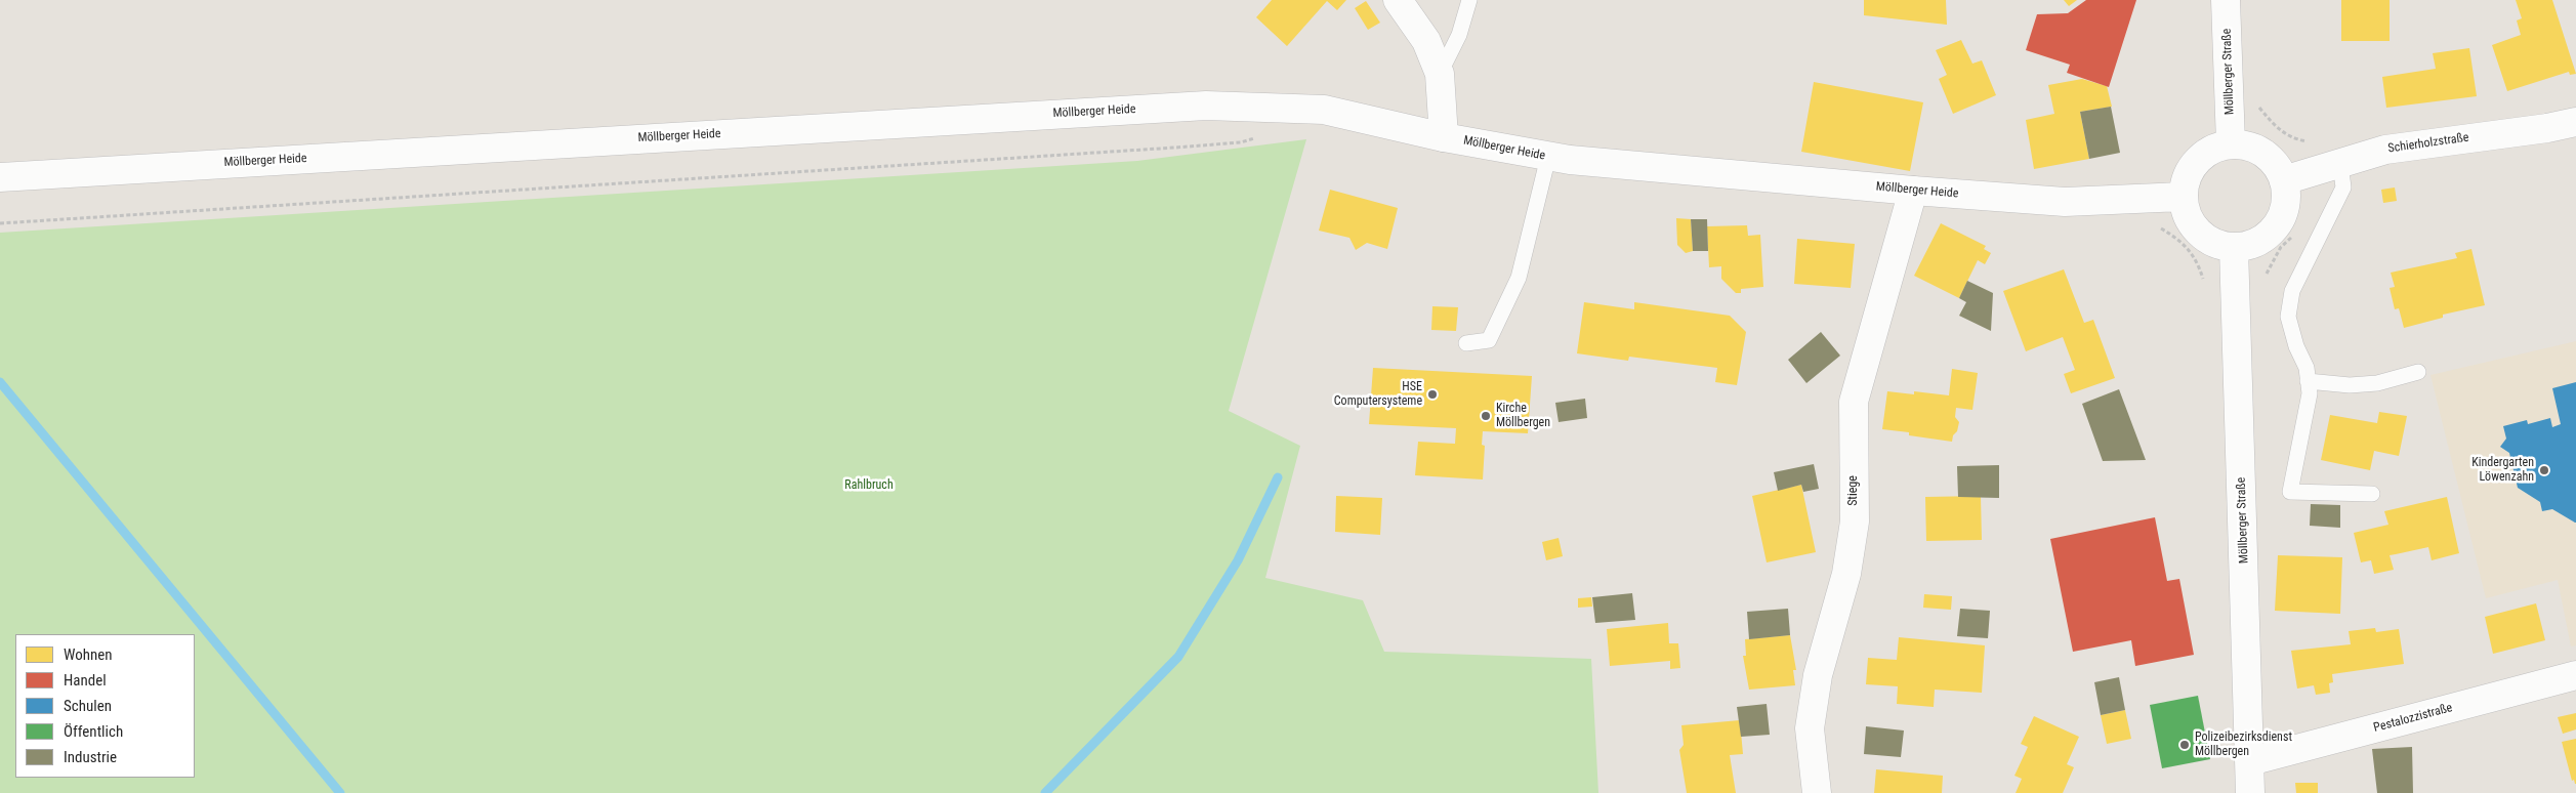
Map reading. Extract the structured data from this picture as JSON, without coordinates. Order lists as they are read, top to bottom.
{
  "streets": {
    "street": [
      "Möllberger Straße",
      "Möllberger Heide",
      "Schierholzstraße",
      "Stiege",
      "Pestalozzistraße"
    ]
  },
  "crossings": [
    ["Möllberger Straße", "Möllberger Heide"],
    ["Möllberger Straße", "Schierholzstraße"],
    ["Möllberger Straße", "Pestalozzistraße"],
    ["Möllberger Heide", "Schierholzstraße"],
    ["Möllberger Heide", "Stiege"]
  ],
  "parks": ["Rahlbruch"],
  "places": [
    "HSE Computersysteme",
    "Kirche Möllbergen",
    "Kindergarten Löwenzahn",
    "Polizeibezirksdienst Möllbergen"
  ],
  "legend": [
    "Wohnen",
    "Handel",
    "Schulen",
    "Öffentlich",
    "Industrie"
  ]
}
